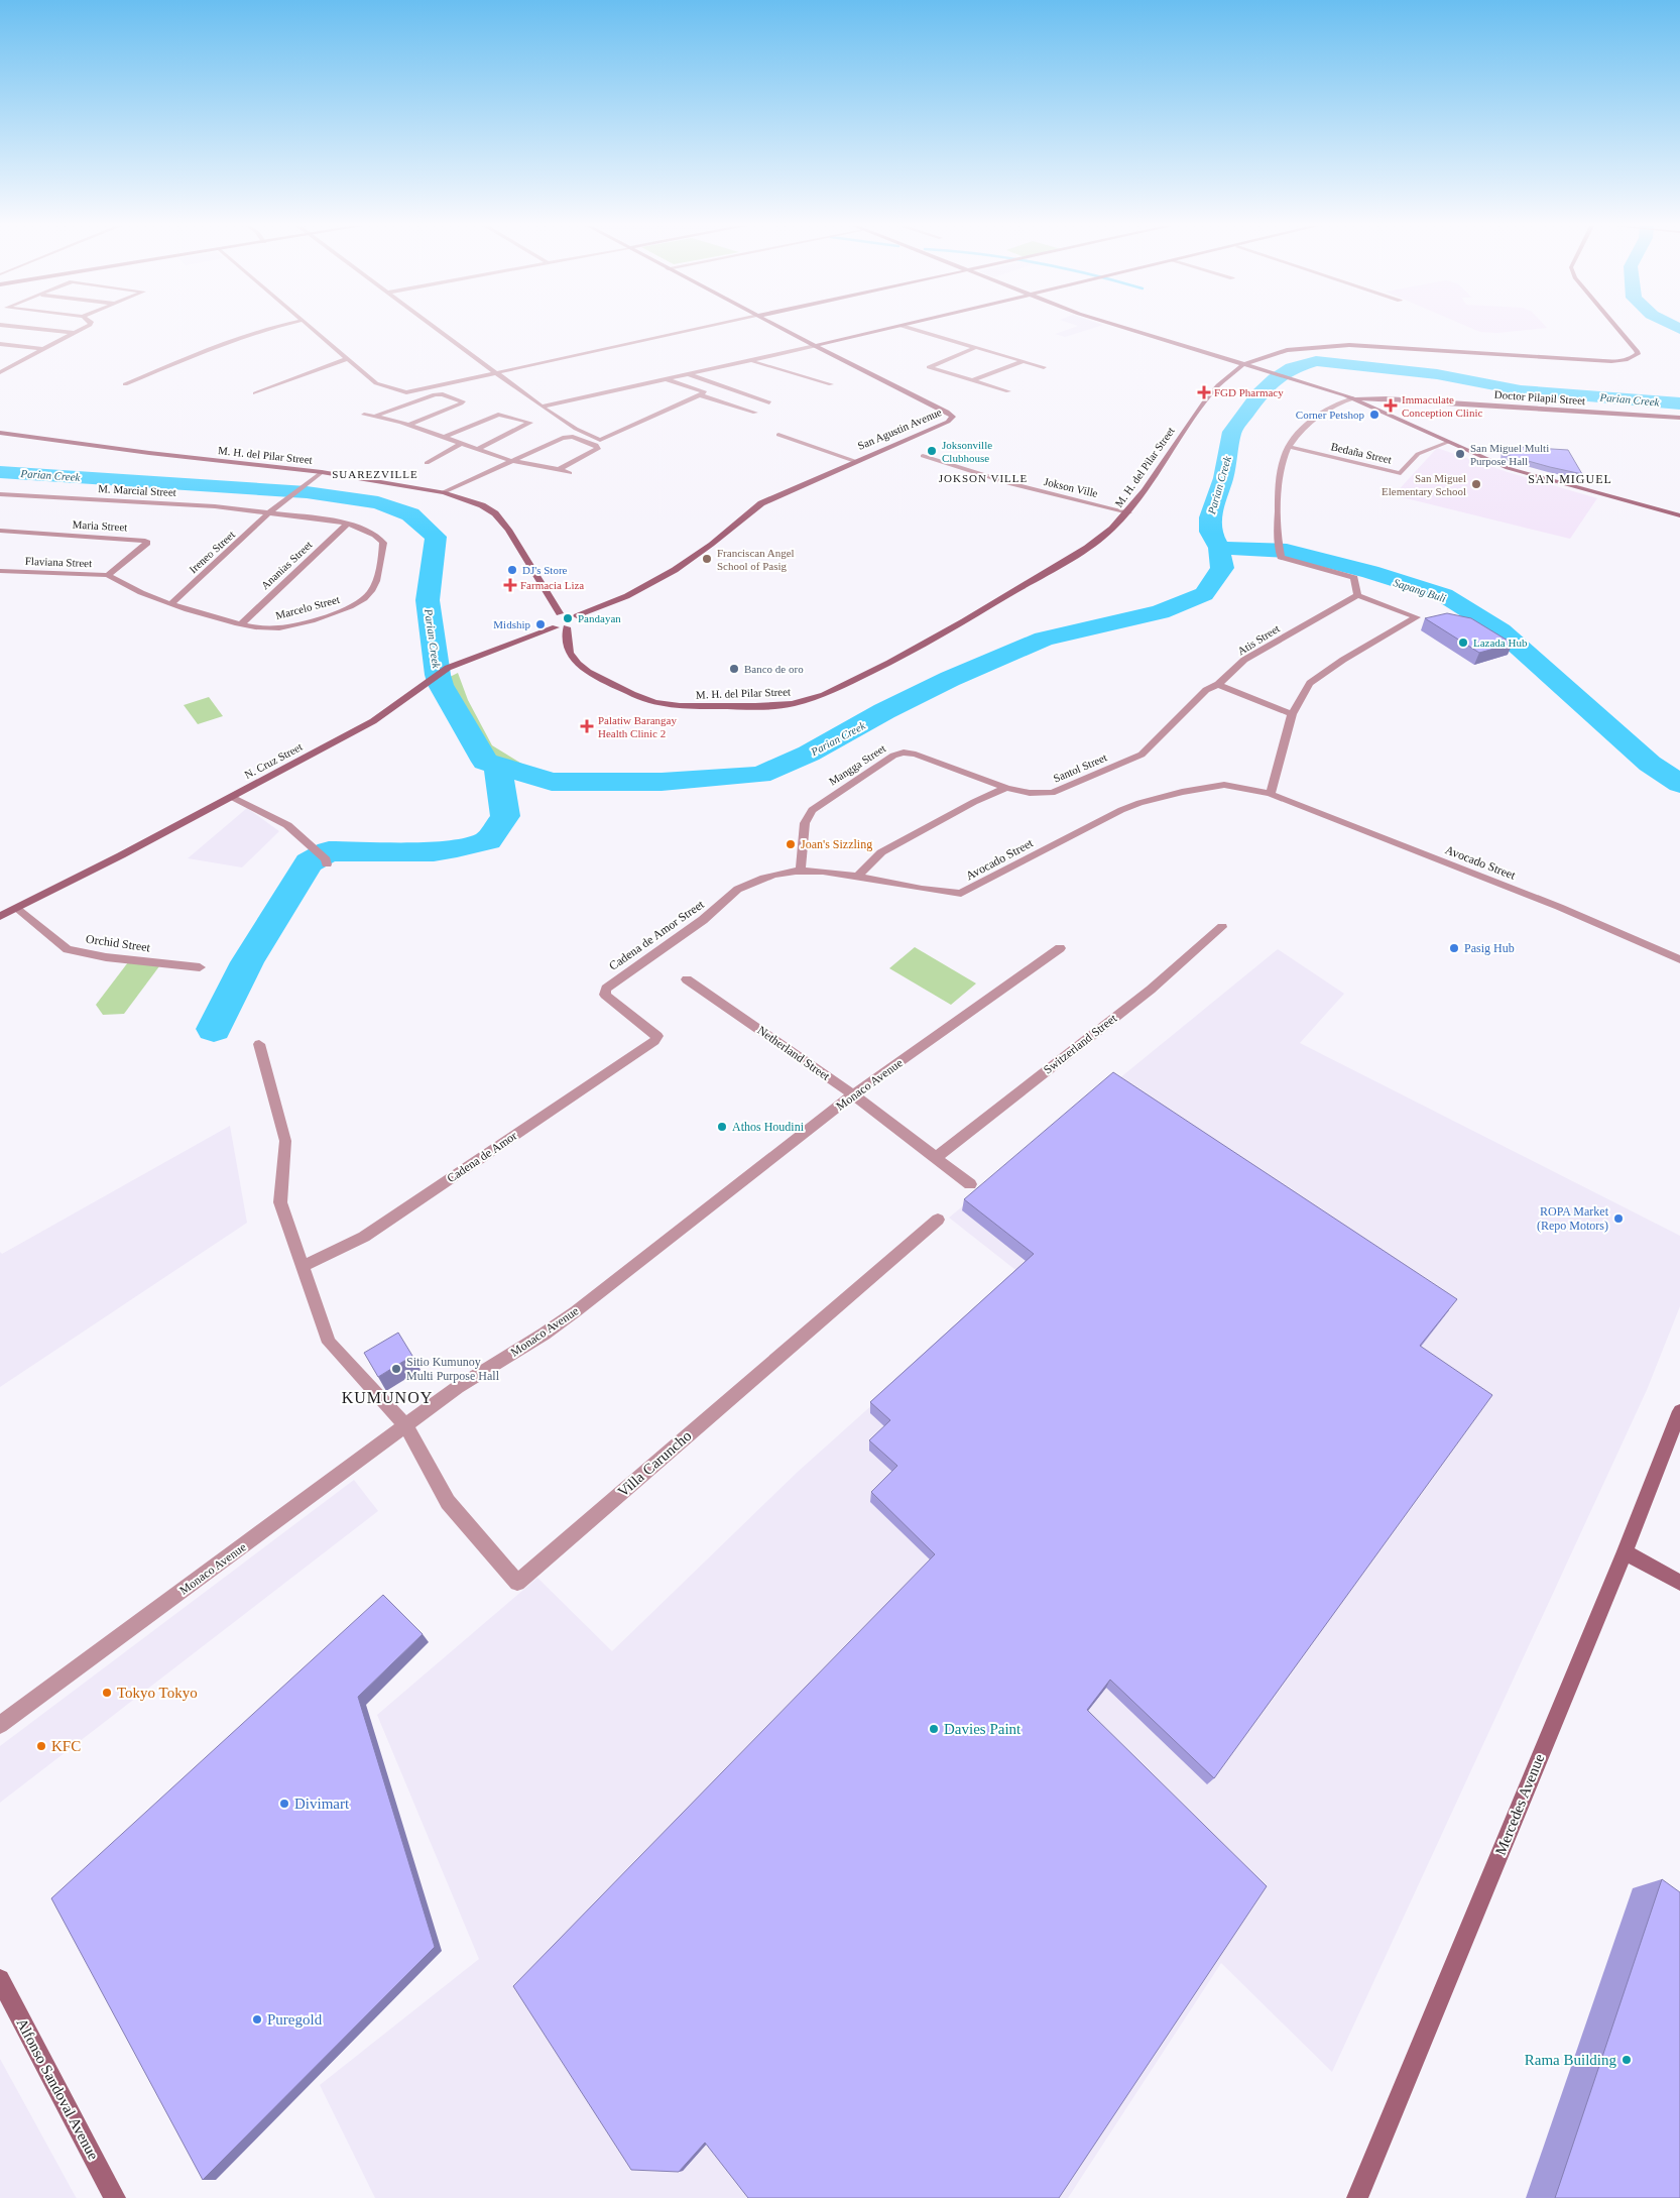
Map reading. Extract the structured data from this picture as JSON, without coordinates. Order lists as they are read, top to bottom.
{
  "streets": {
    "street": [
      "Doctor Pilapil Street",
      "San Agustin Avenue",
      "Bedaña Street",
      "M. H. del Pilar Street",
      "Jokson Ville",
      "M. Marcial Street",
      "Maria Street",
      "Ireneo Street",
      "Flaviana Street",
      "Ananias Street",
      "Marcelo Street",
      "Atis Street",
      "N. Cruz Street",
      "Mangga Street",
      "Santol Street",
      "Avocado Street",
      "Cadena de Amor Street",
      "Orchid Street",
      "Switzerland Street",
      "Netherland Street",
      "Monaco Avenue",
      "Cadena de Amor",
      "Villa Caruncho",
      "Mercedes Avenue",
      "Alfonso Sandoval Avenue"
    ]
  },
  "crossings": [
    ["Doctor Pilapil Street", "Bedaña Street"],
    ["Doctor Pilapil Street", "Atis Street"],
    ["M. H. del Pilar Street", "Jokson Ville"],
    ["M. H. del Pilar Street", "Ireneo Street"],
    ["M. Marcial Street", "Ireneo Street"],
    ["M. Marcial Street", "Marcelo Street"],
    ["Maria Street", "Flaviana Street"],
    ["Ireneo Street", "Flaviana Street"],
    ["Ireneo Street", "Marcelo Street"],
    ["Flaviana Street", "Marcelo Street"],
    ["Ananias Street", "Marcelo Street"],
    ["Atis Street", "Santol Street"],
    ["N. Cruz Street", "Orchid Street"],
    ["Mangga Street", "Santol Street"],
    ["Mangga Street", "Avocado Street"],
    ["Avocado Street", "Cadena de Amor Street"],
    ["Cadena de Amor Street", "Cadena de Amor"],
    ["Switzerland Street", "Netherland Street"],
    ["Netherland Street", "Monaco Avenue"],
    ["Monaco Avenue", "Villa Caruncho"]
  ],
  "districts": [
    "SUAREZVILLE",
    "JOKSON VILLE",
    "SAN MIGUEL",
    "KUMUNOY"
  ],
  "water": ["Parian Creek", "Sapang Buli"],
  "places": {
    "health": [
      "FGD Pharmacy",
      "Immaculate Conception Clinic",
      "Farmacia Liza",
      "Palatiw Barangay Health Clinic 2"
    ],
    "other": [
      "Corner Petshop",
      "Joksonville Clubhouse",
      "San Miguel Multi Purpose Hall",
      "San Miguel Elementary School",
      "Franciscan Angel School of Pasig",
      "DJ's Store",
      "Pandayan",
      "Midship",
      "Lazada Hub",
      "Banco de oro",
      "Joan's Sizzling",
      "Pasig Hub",
      "Athos Houdini",
      "ROPA Market (Repo Motors)",
      "Sitio Kumunoy Multi Purpose Hall",
      "Tokyo Tokyo",
      "Davies Paint",
      "KFC",
      "Divimart",
      "Puregold",
      "Rama Building"
    ]
  }
}
